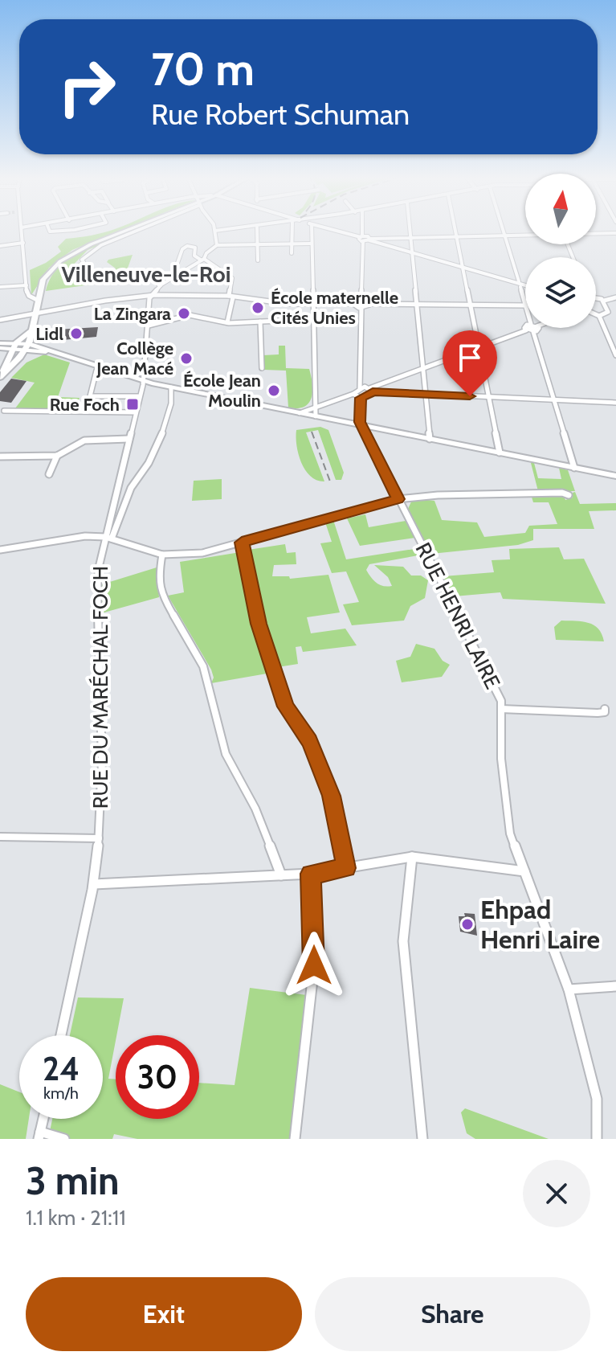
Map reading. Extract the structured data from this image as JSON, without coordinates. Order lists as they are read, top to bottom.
{
  "streets": {
    "street": ["RUE HENRI LAIRE", "RUE DU MARÉCHAL FOCH"]
  },
  "districts": ["Villeneuve-le-Roi"],
  "places": {
    "other": [
      "École maternelle Cités Unies",
      "La Zingara",
      "Lidl",
      "Collège Jean Macé",
      "École Jean Moulin",
      "Ehpad Henri Laire"
    ],
    "transit": ["Rue Foch"]
  },
  "north": "top",
  "page": {
    "turn": ["70 m", "Rue Robert Schuman"],
    "speed": "24 km/h",
    "limit": "30",
    "heading": ["3 min", "1.1 km · 21:11"],
    "buttons": ["Exit", "Share"]
  }
}
